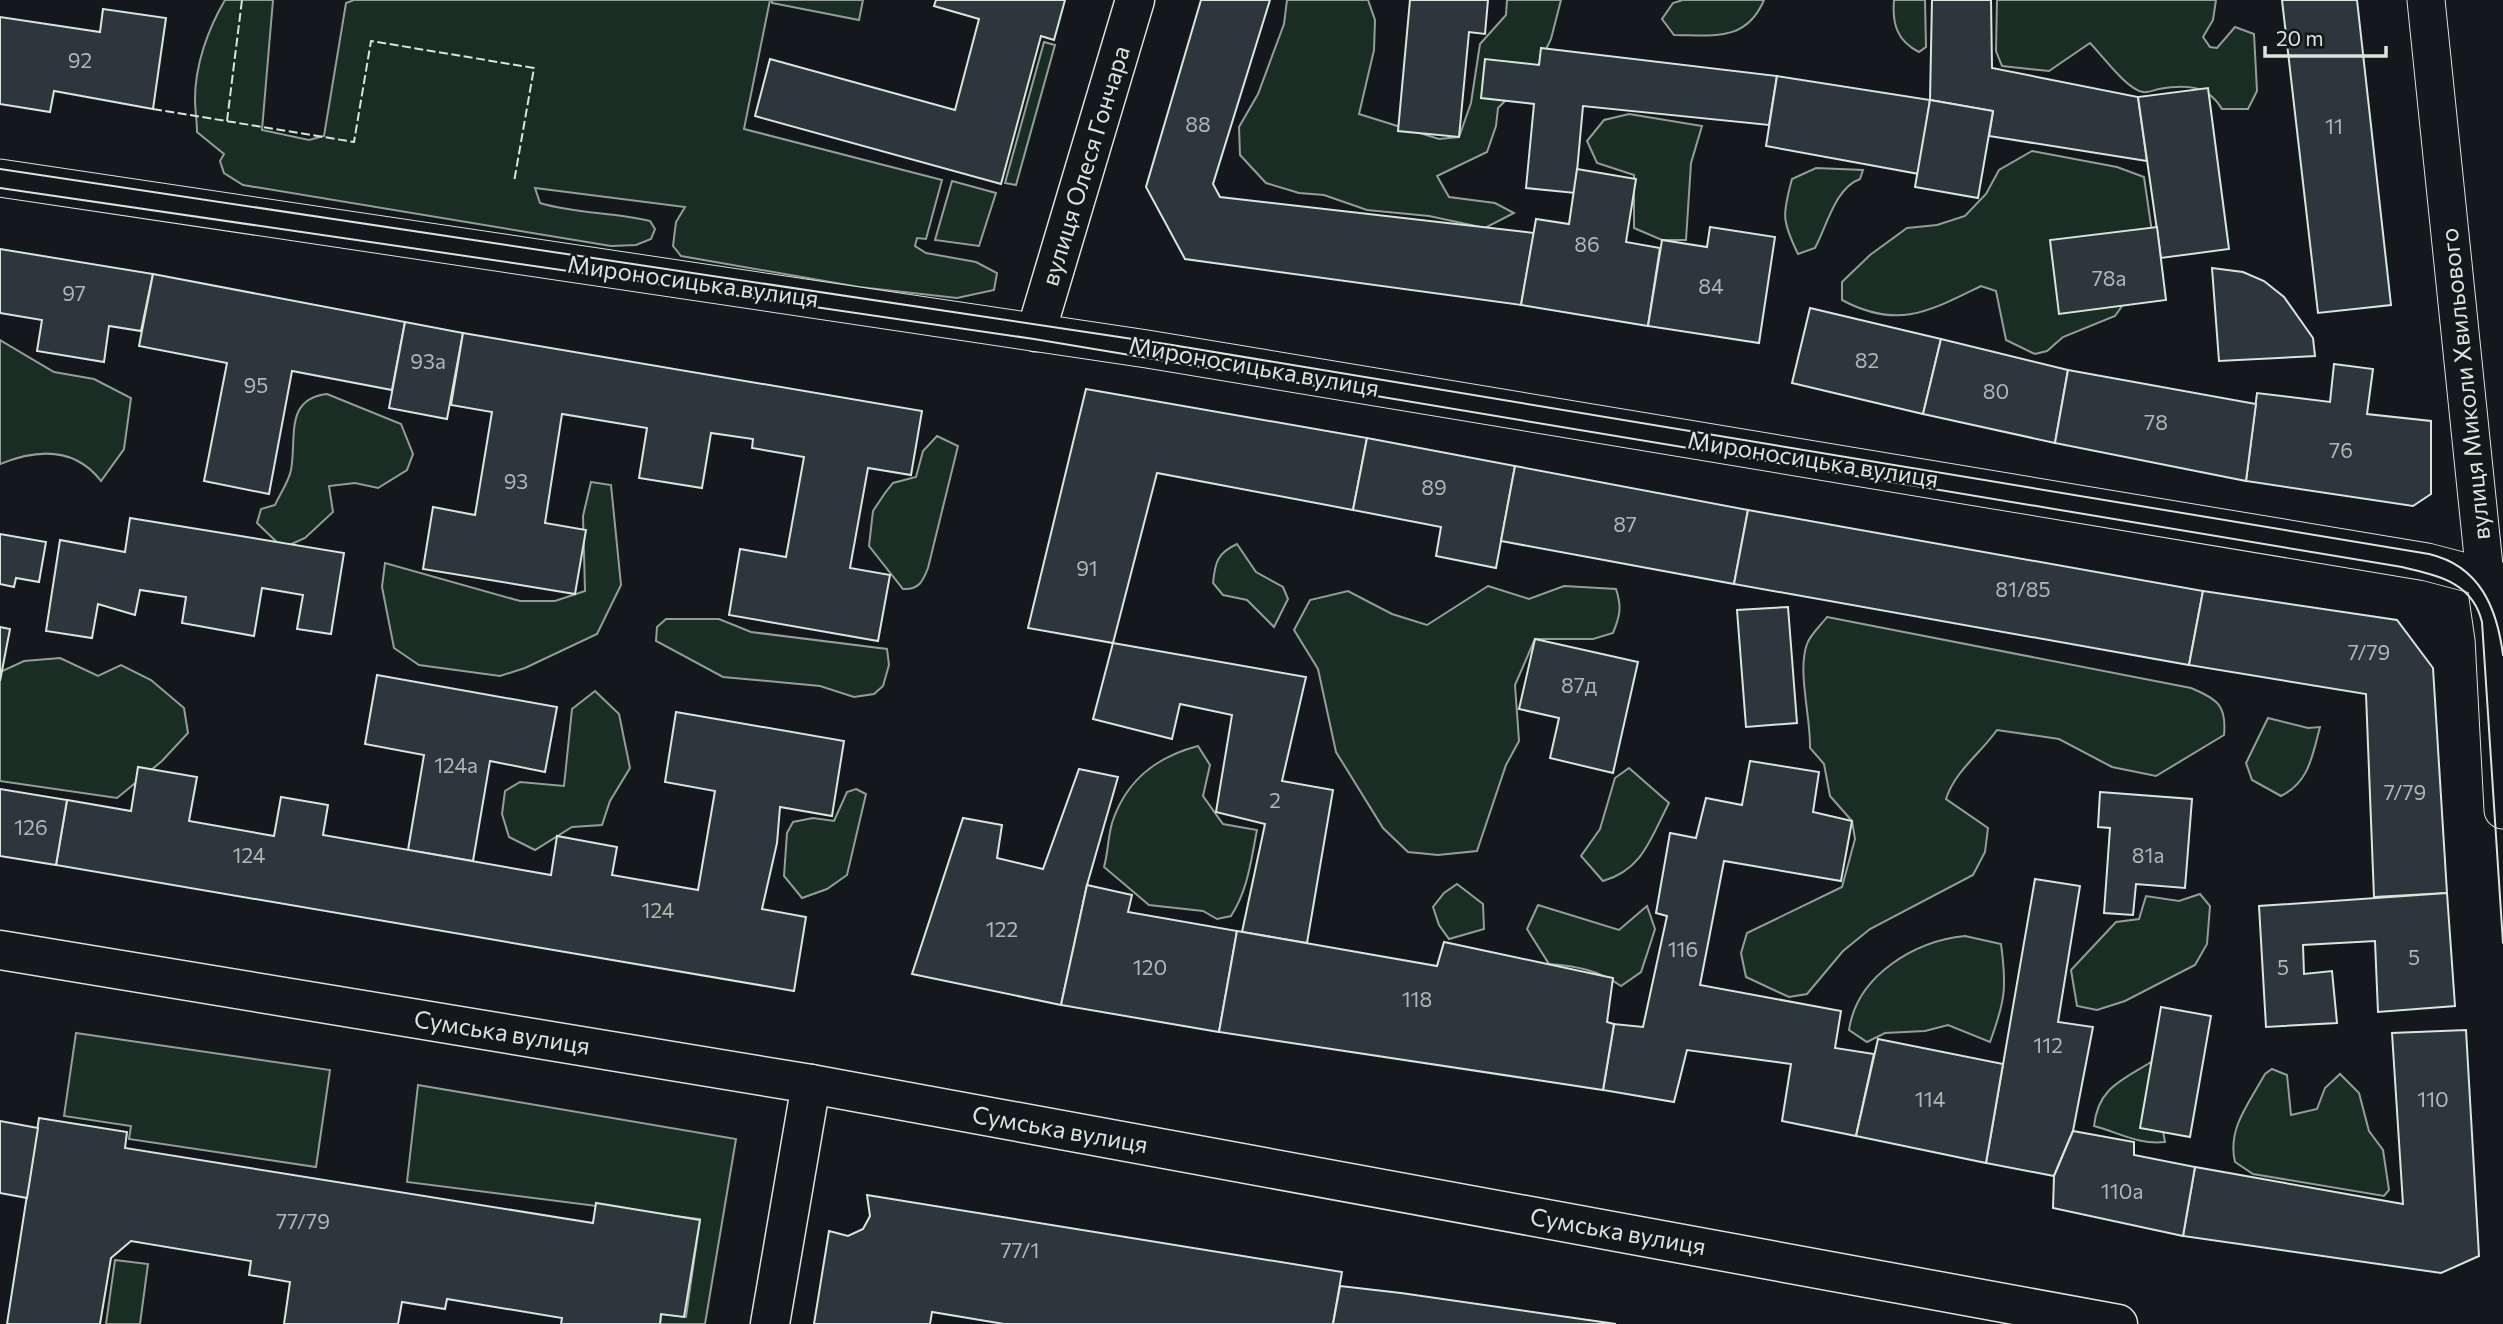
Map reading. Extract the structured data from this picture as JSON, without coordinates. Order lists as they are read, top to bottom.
{
  "streets": {
    "main road": ["вулиця Олеся Гончара", "Сумська вулиця"],
    "street": ["Мироносицька вулиця", "вулиця Миколи Хвильового"]
  },
  "crossings": [
    ["вулиця Олеся Гончара", "Мироносицька вулиця"],
    ["Мироносицька вулиця", "вулиця Миколи Хвильового"]
  ],
  "house_numbers": [
    "92",
    "88",
    "11",
    "86",
    "78а",
    "84",
    "97",
    "82",
    "93а",
    "95",
    "80",
    "78",
    "76",
    "93",
    "89",
    "87",
    "91",
    "81/85",
    "7/79",
    "87д",
    "124а",
    "7/79",
    "2",
    "126",
    "124",
    "81а",
    "124",
    "122",
    "116",
    "5",
    "120",
    "5",
    "118",
    "112",
    "114",
    "110",
    "110а",
    "77/79",
    "77/1"
  ],
  "scale_bar": "20 m"
}
